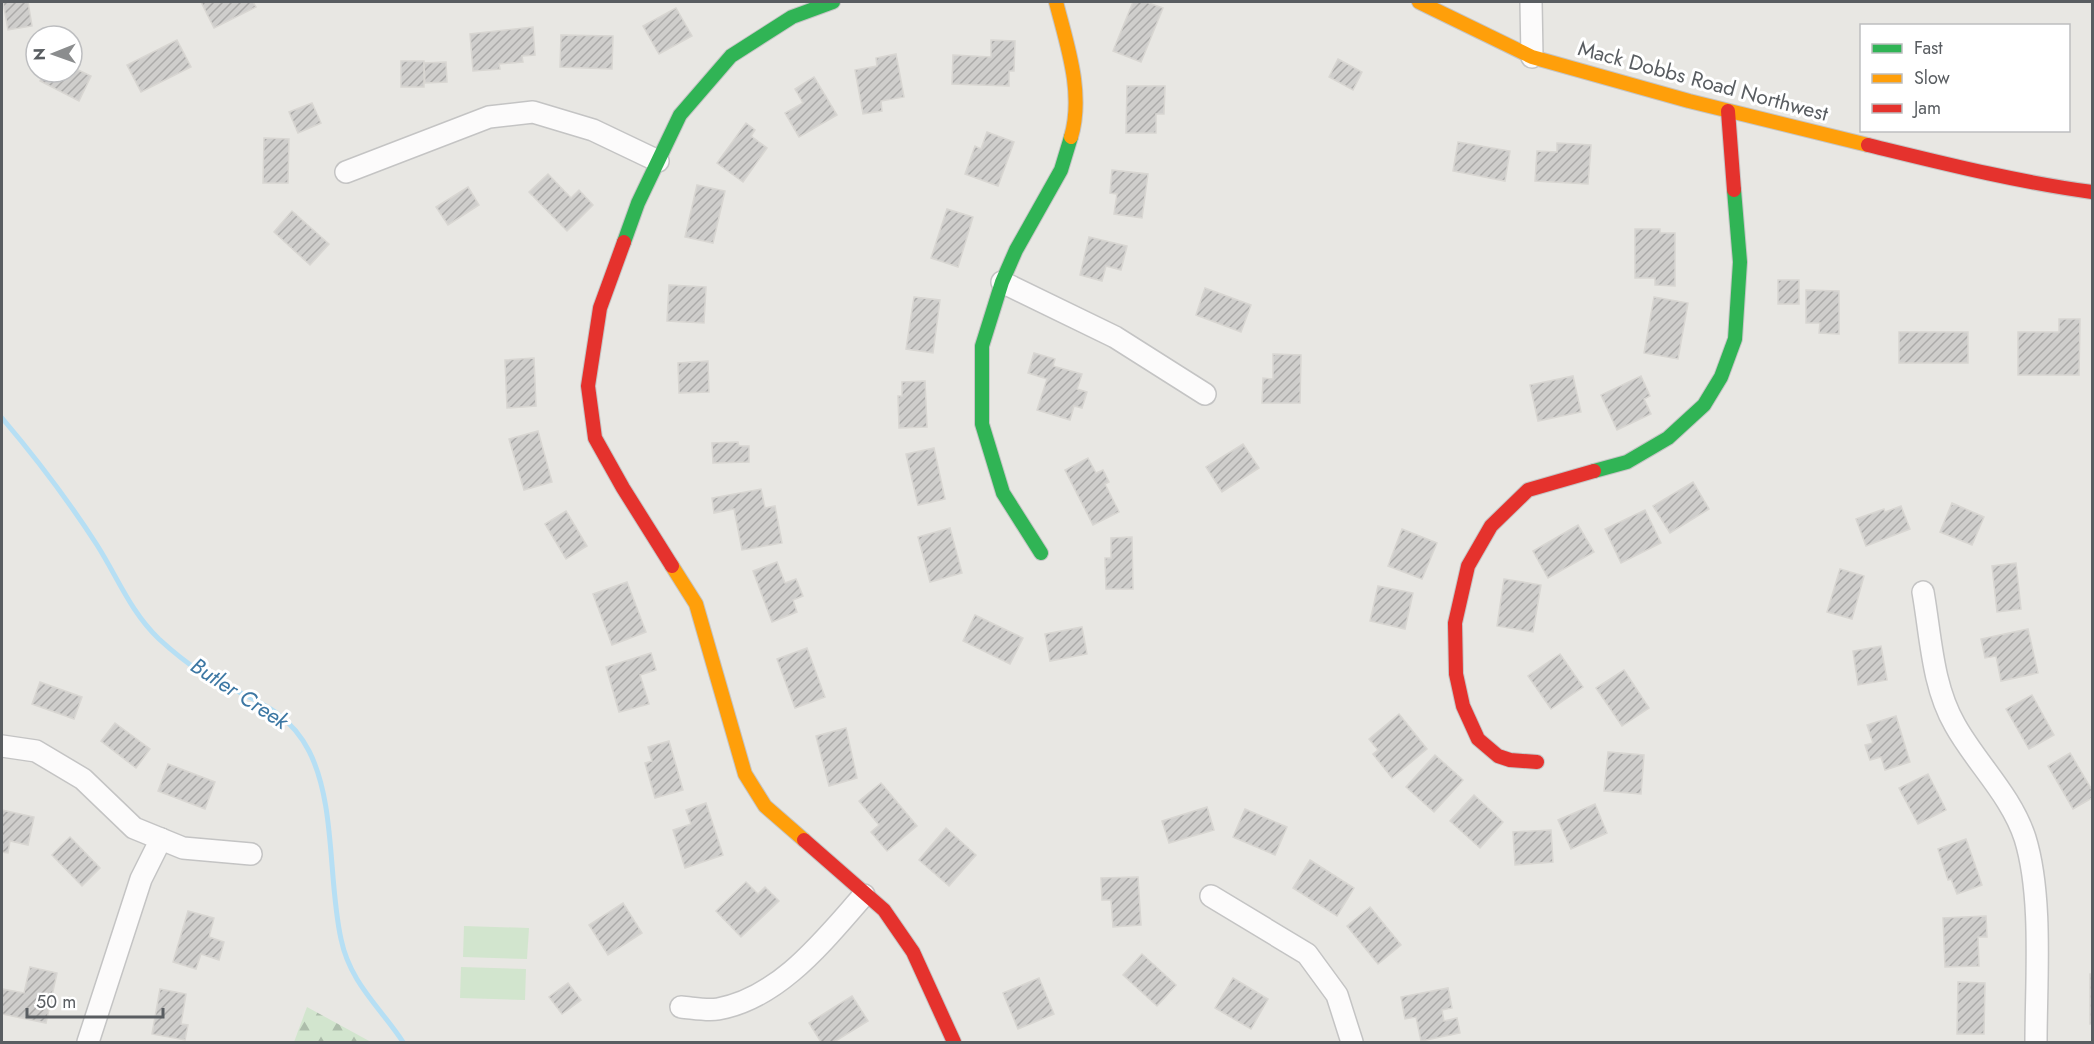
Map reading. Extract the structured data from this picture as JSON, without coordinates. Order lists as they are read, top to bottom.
{
  "streets": {
    "street": ["Mack Dobbs Road Northwest"]
  },
  "water": ["Butler Creek"],
  "legend": ["Fast", "Slow", "Jam"],
  "scale_bar": "50 m",
  "north": "left"
}
